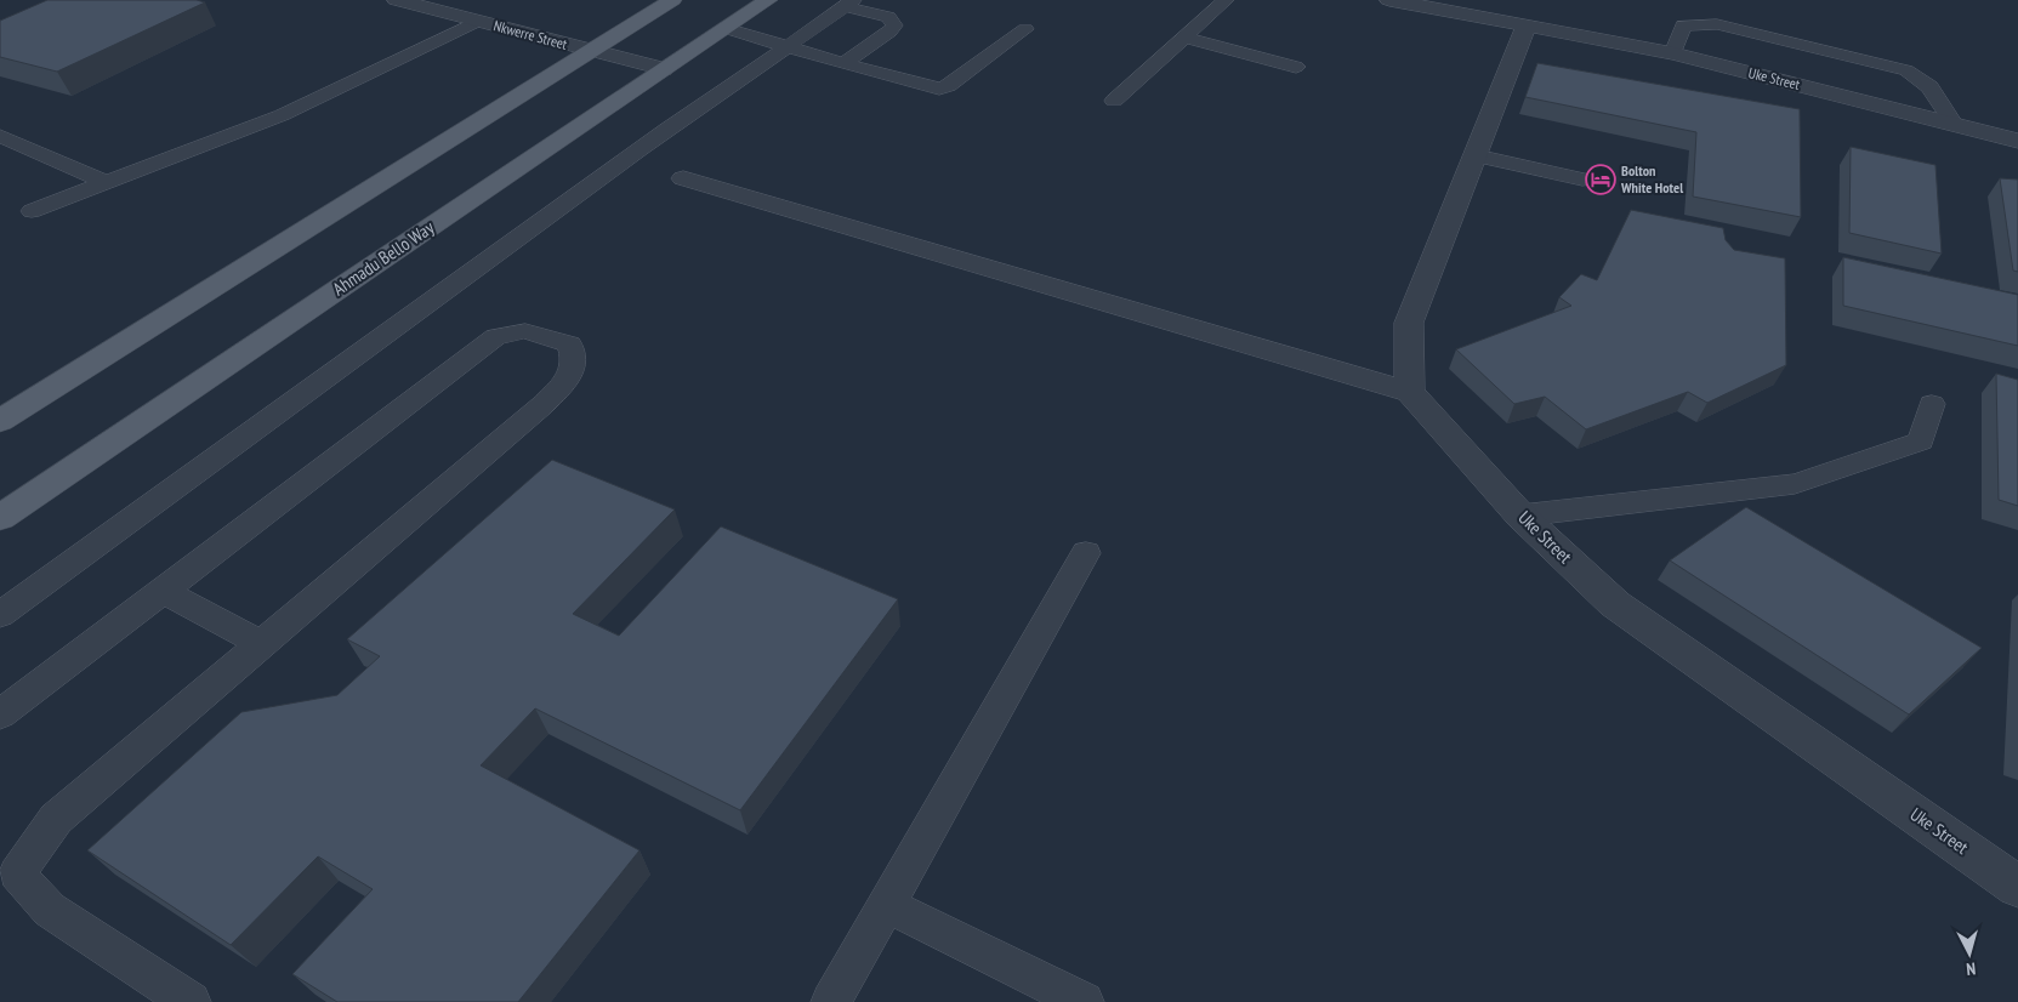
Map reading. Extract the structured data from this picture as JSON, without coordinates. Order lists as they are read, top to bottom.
{
  "streets": {
    "main road": ["Ahmadu Bello Way"],
    "street": ["Nkwerre Street", "Uke Street"]
  },
  "crossings": [
    ["Nkwerre Street", "Ahmadu Bello Way"]
  ],
  "places": {
    "hotel": ["Bolton White Hotel"]
  },
  "north": "bottom"
}
